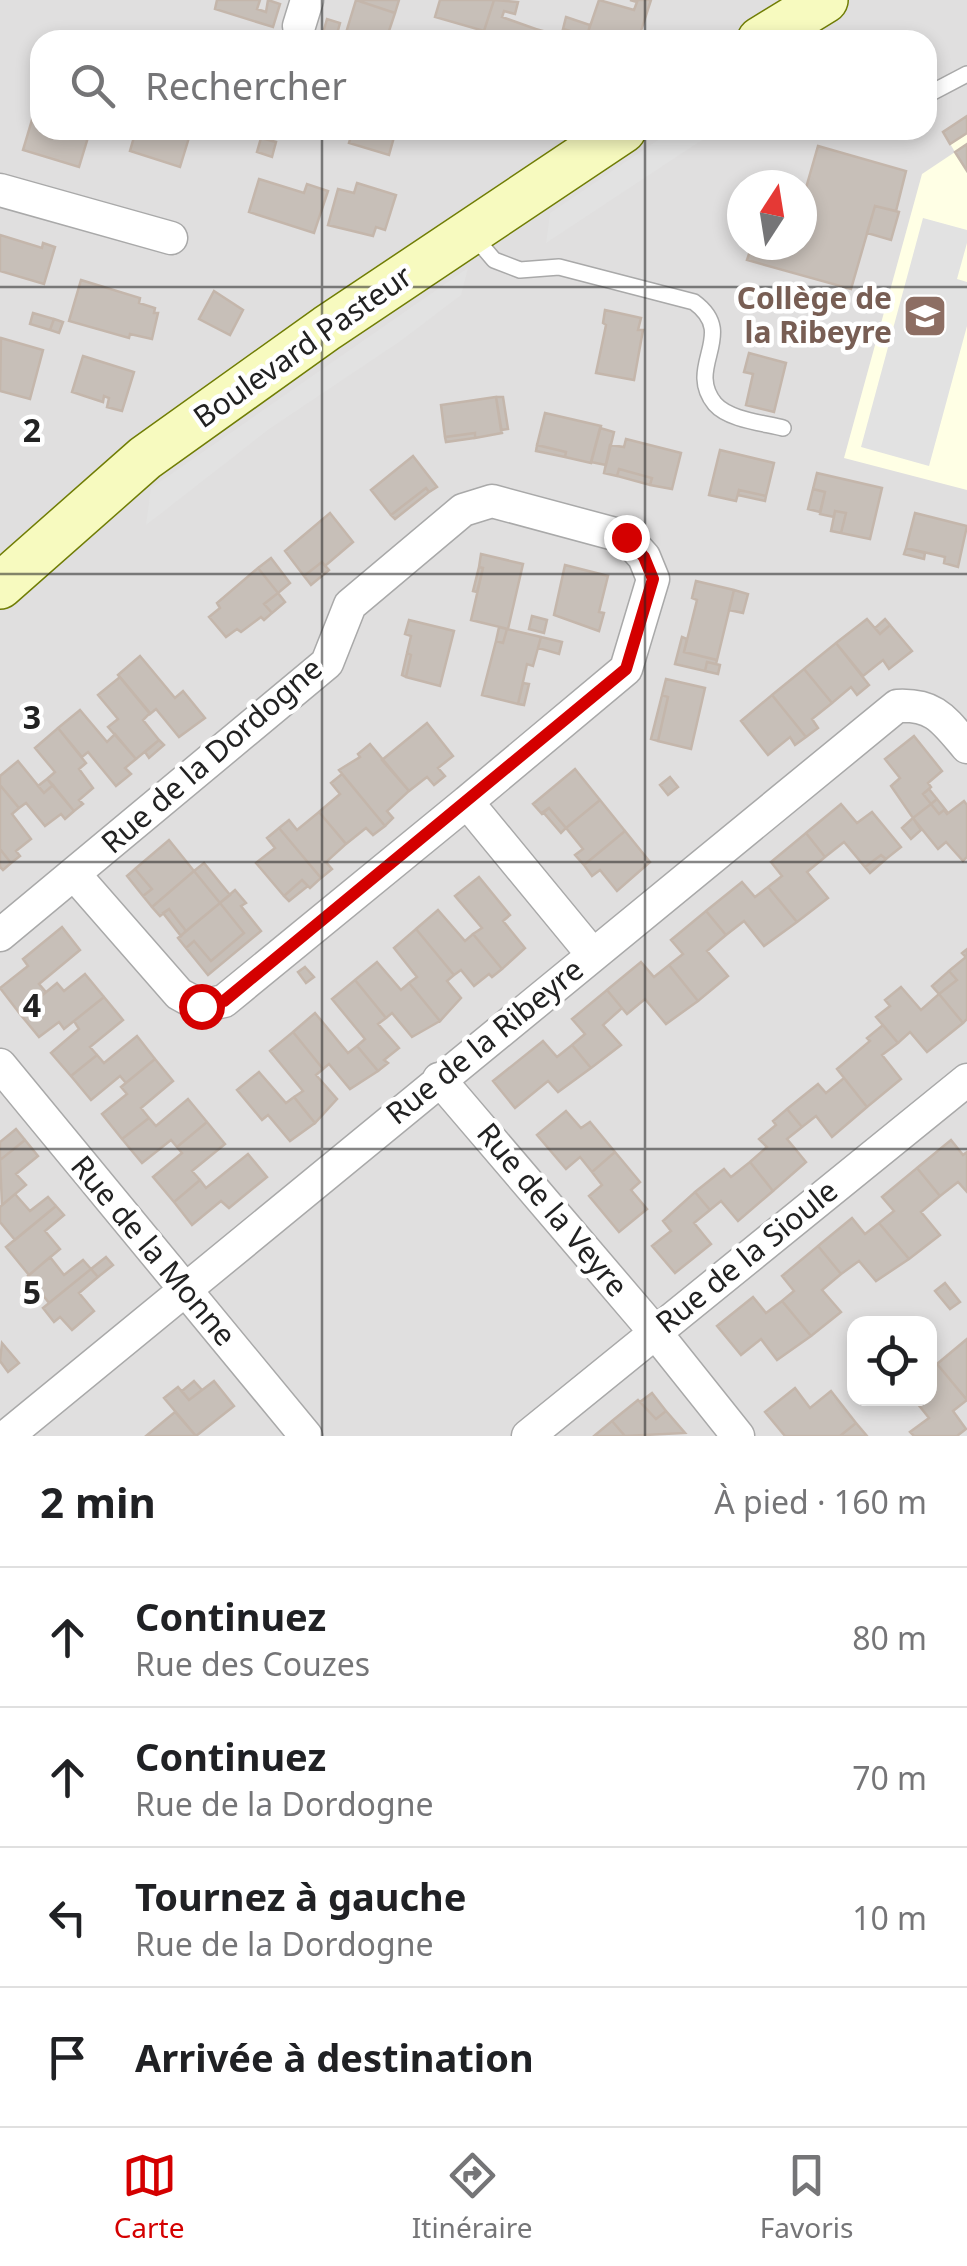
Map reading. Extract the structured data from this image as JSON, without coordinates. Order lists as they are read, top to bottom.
{
  "streets": {
    "main road": ["Boulevard Pasteur"],
    "street": [
      "Rue de la Dordogne",
      "Rue de la Ribeyre",
      "Rue de la Veyre",
      "Rue de la Monne",
      "Rue de la Sioule"
    ]
  },
  "crossings": [
    ["Rue de la Ribeyre", "Rue de la Veyre"],
    ["Rue de la Ribeyre", "Rue de la Monne"],
    ["Rue de la Veyre", "Rue de la Sioule"]
  ],
  "places": {
    "school or university": ["Collège de la Ribeyre"]
  },
  "north": "top",
  "page": {
    "search": "Rechercher",
    "heading": ["2 min", "À pied · 160 m"],
    "list": [
      ["Continuez", "Rue des Couzes", "80 m"],
      ["Continuez", "Rue de la Dordogne", "70 m"],
      ["Tournez à gauche", "Rue de la Dordogne", "10 m"],
      "Arrivée à destination"
    ],
    "nav": ["Carte", "Itinéraire", "Favoris"]
  },
  "grid": {
    "rows": [
      "2",
      "3",
      "4",
      "5"
    ]
  }
}
